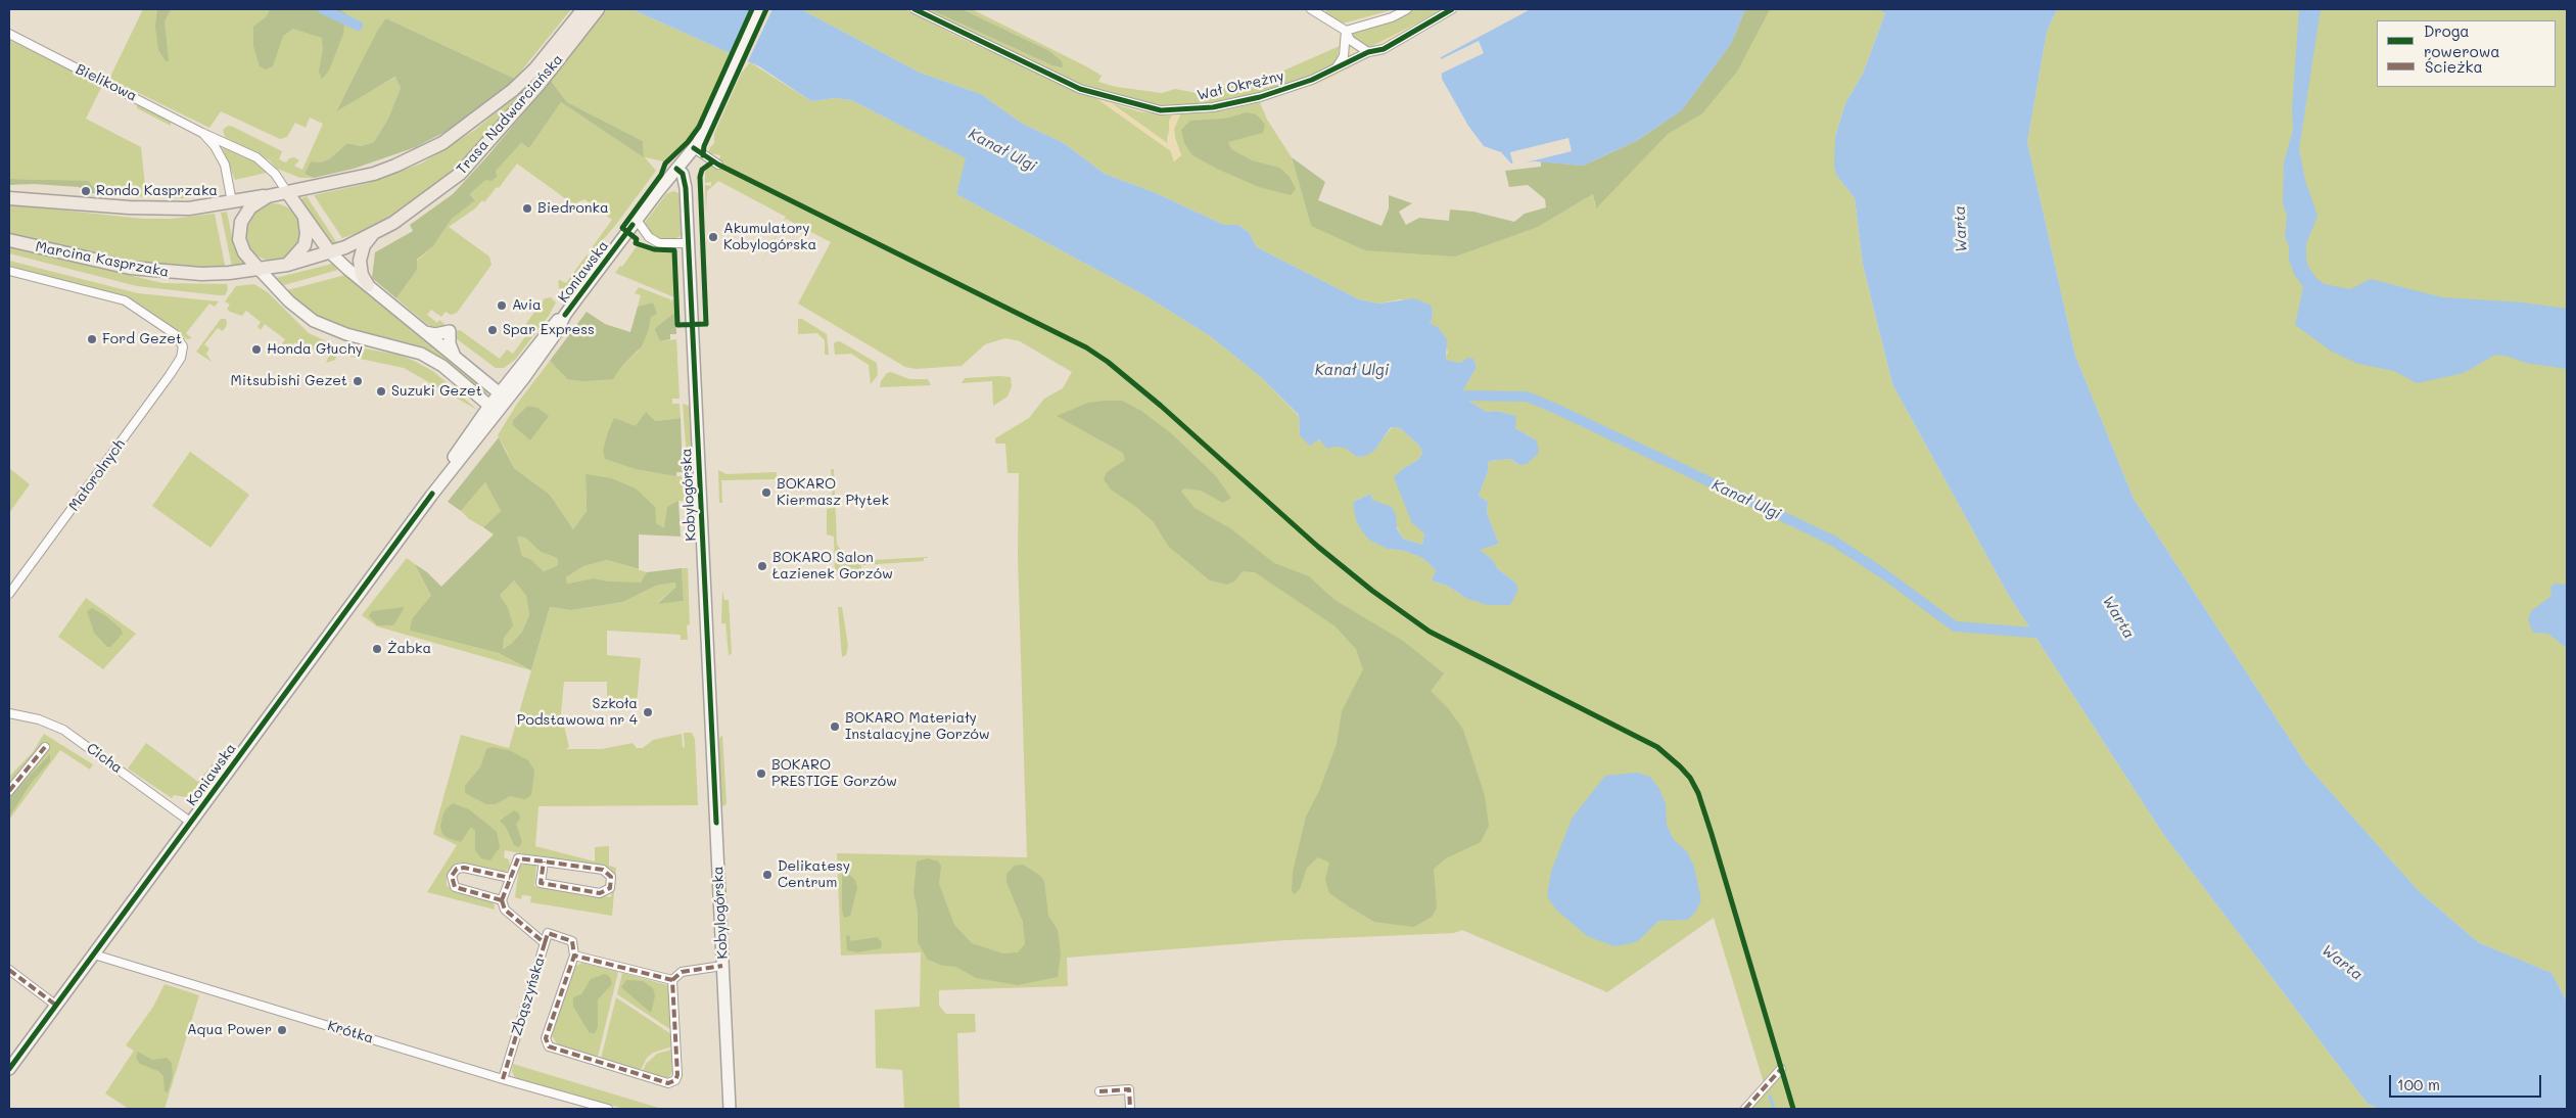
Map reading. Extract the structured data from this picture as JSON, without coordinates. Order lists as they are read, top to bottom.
{
  "streets": {
    "main road": [
      "Trasa Nadwarciańska",
      "Marcina Kasprzaka",
      "Koniawska",
      "Kobylogórska"
    ],
    "street": [
      "Bielikowa",
      "Wał Okrężny",
      "Małorolnych",
      "Cicha",
      "Zbąszyńska",
      "Krótka"
    ]
  },
  "crossings": [
    ["Bielikowa", "Trasa Nadwarciańska"],
    ["Bielikowa", "Marcina Kasprzaka"],
    ["Trasa Nadwarciańska", "Marcina Kasprzaka"],
    ["Marcina Kasprzaka", "Małorolnych"],
    ["Koniawska", "Kobylogórska"],
    ["Koniawska", "Cicha"],
    ["Koniawska", "Krótka"],
    ["Zbąszyńska", "Krótka"]
  ],
  "water": ["Kanał Ulgi", "Warta"],
  "places": [
    "Rondo Kasprzaka",
    "Biedronka",
    "Akumulatory Kobylogórska",
    "Avia",
    "Spar Express",
    "Ford Gezet",
    "Honda Głuchy",
    "Mitsubishi Gezet",
    "Suzuki Gezet",
    "BOKARO Kiermasz Płytek",
    "BOKARO Salon Łazienek Gorzów",
    "Żabka",
    "Szkoła Podstawowa nr 4",
    "BOKARO Materiały Instalacyjne Gorzów",
    "BOKARO PRESTIGE Gorzów",
    "Delikatesy Centrum",
    "Aqua Power"
  ],
  "legend": ["Droga rowerowa", "Ścieżka"],
  "scale_bar": "100 m"
}
